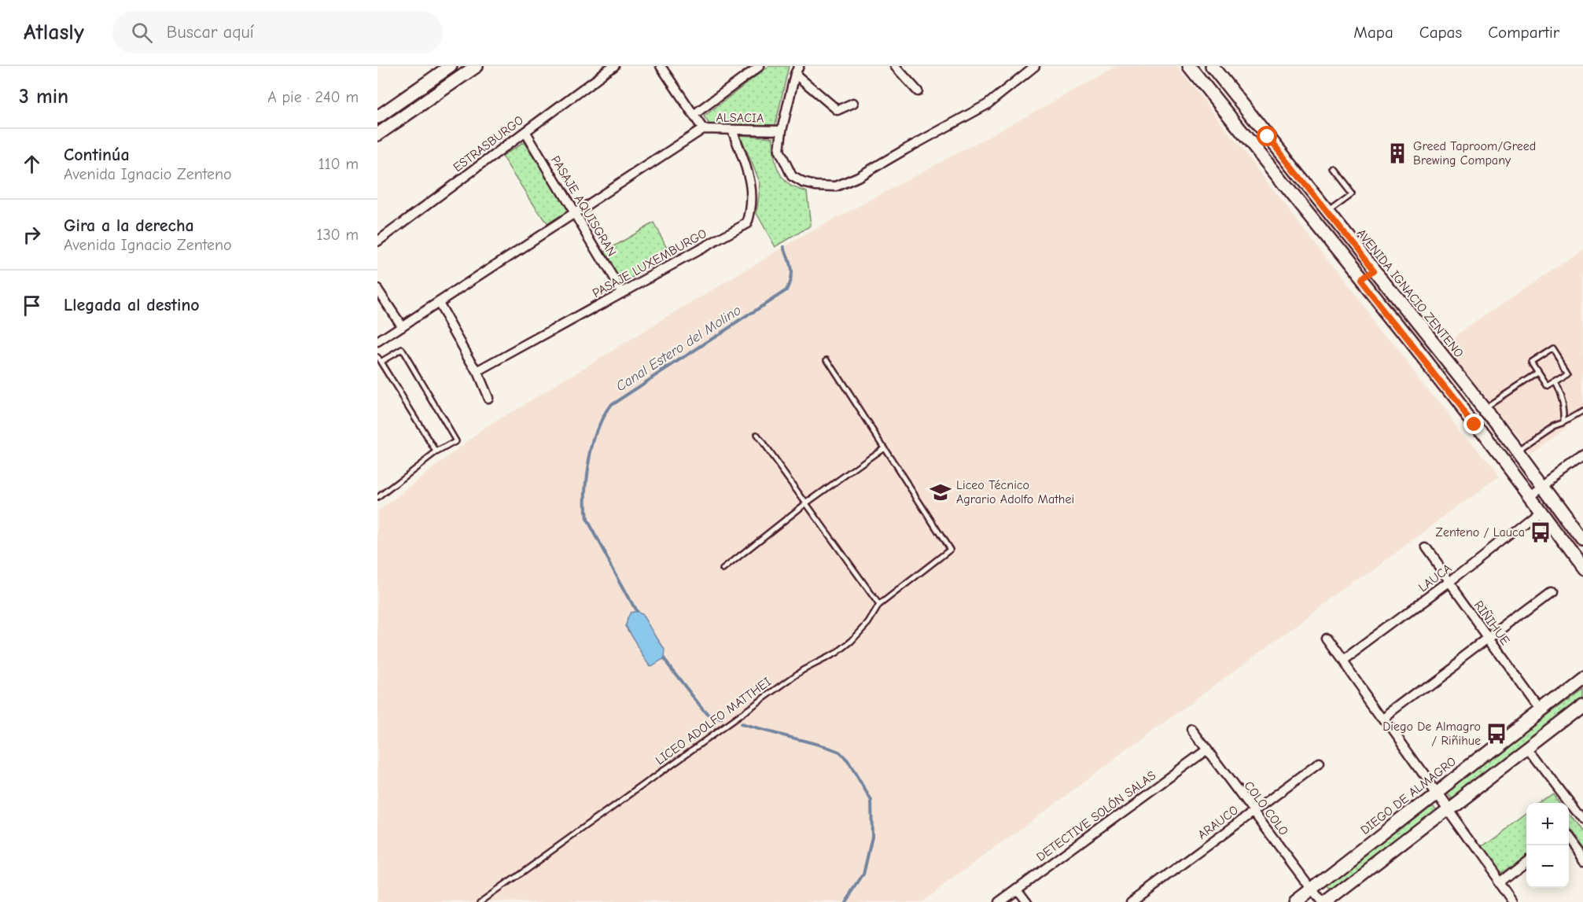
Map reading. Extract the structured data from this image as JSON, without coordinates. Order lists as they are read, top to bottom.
{
  "streets": {
    "main road": ["AVENIDA IGNACIO ZENTENO", "DIEGO DE ALMAGRO"],
    "street": [
      "ALSACIA",
      "ESTRASBURGO",
      "PASAJE AQUISGRAN",
      "PASAJE LUXEMBURGO",
      "LAUCA",
      "RIÑIHUE",
      "COLO COLO",
      "DETECTIVE SOLÓN SALAS",
      "ARAUCO"
    ],
    "lane": ["LICEO ADOLFO MATTHEI"]
  },
  "crossings": [
    ["ALSACIA", "PASAJE AQUISGRAN"],
    ["ALSACIA", "PASAJE LUXEMBURGO"],
    ["ESTRASBURGO", "PASAJE AQUISGRAN"],
    ["PASAJE AQUISGRAN", "PASAJE LUXEMBURGO"],
    ["LAUCA", "RIÑIHUE"],
    ["RIÑIHUE", "DIEGO DE ALMAGRO"],
    ["DIEGO DE ALMAGRO", "COLO COLO"],
    ["COLO COLO", "DETECTIVE SOLÓN SALAS"],
    ["COLO COLO", "ARAUCO"]
  ],
  "water": ["Canal Estero del Molino"],
  "places": {
    "building": ["Greed Taproom/Greed Brewing Company"],
    "school or university": ["Liceo Técnico Agrario Adolfo Mathei"],
    "bus stop": ["Zenteno / Lauca", "Diego De Almagro / Riñihue"]
  },
  "page": {
    "header": "Atlasly",
    "search": "Buscar aquí",
    "nav": ["Mapa", "Capas", "Compartir"],
    "heading": ["3 min", "A pie · 240 m"],
    "list": [
      ["Continúa", "Avenida Ignacio Zenteno", "110 m"],
      ["Gira a la derecha", "Avenida Ignacio Zenteno", "130 m"],
      "Llegada al destino"
    ],
    "map_buttons": ["+", "−"]
  }
}
